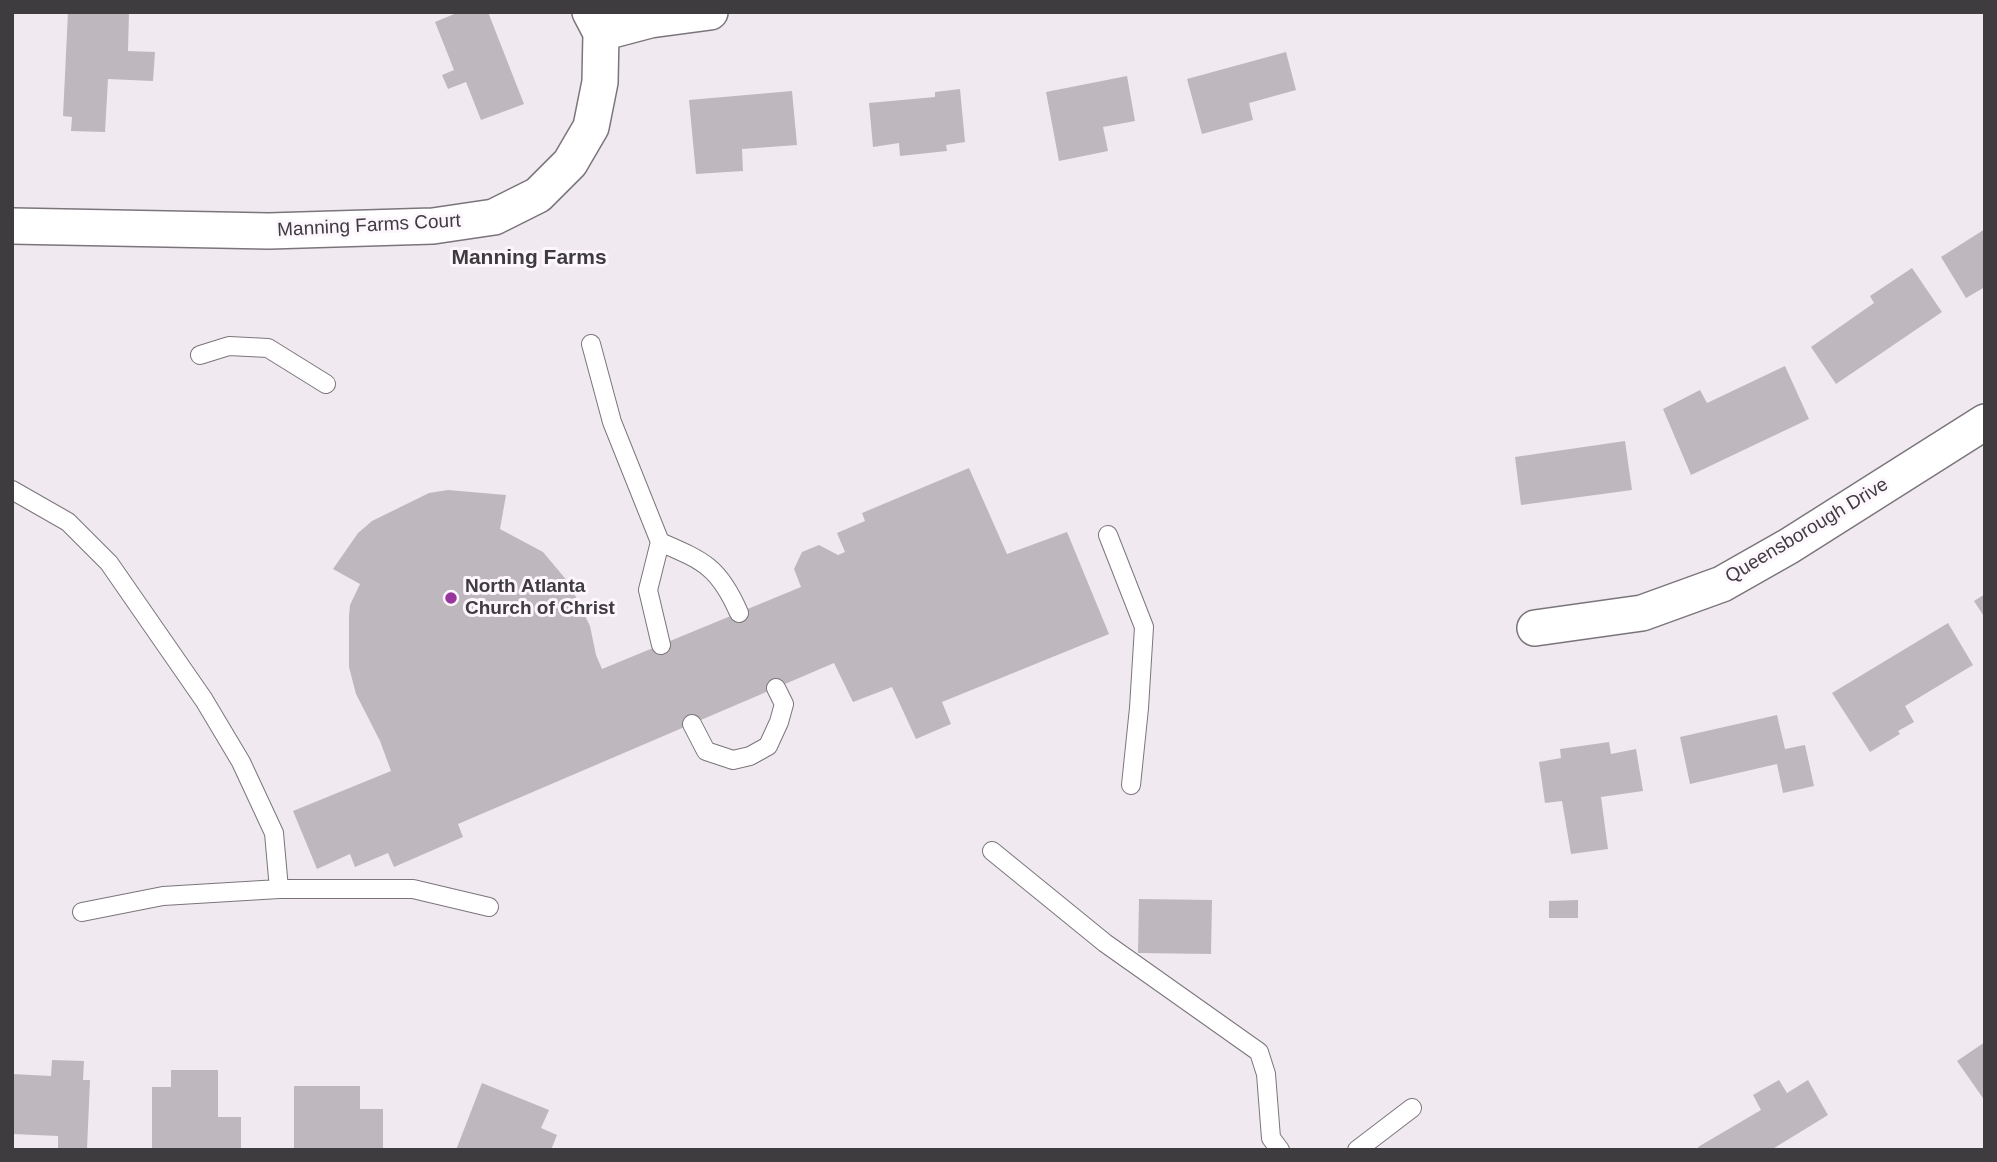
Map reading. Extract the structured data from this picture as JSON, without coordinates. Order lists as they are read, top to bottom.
{
  "streets": {
    "street": ["Manning Farms Court", "Queensborough Drive"]
  },
  "districts": ["Manning Farms"],
  "places": ["North Atlanta Church of Christ"]
}
